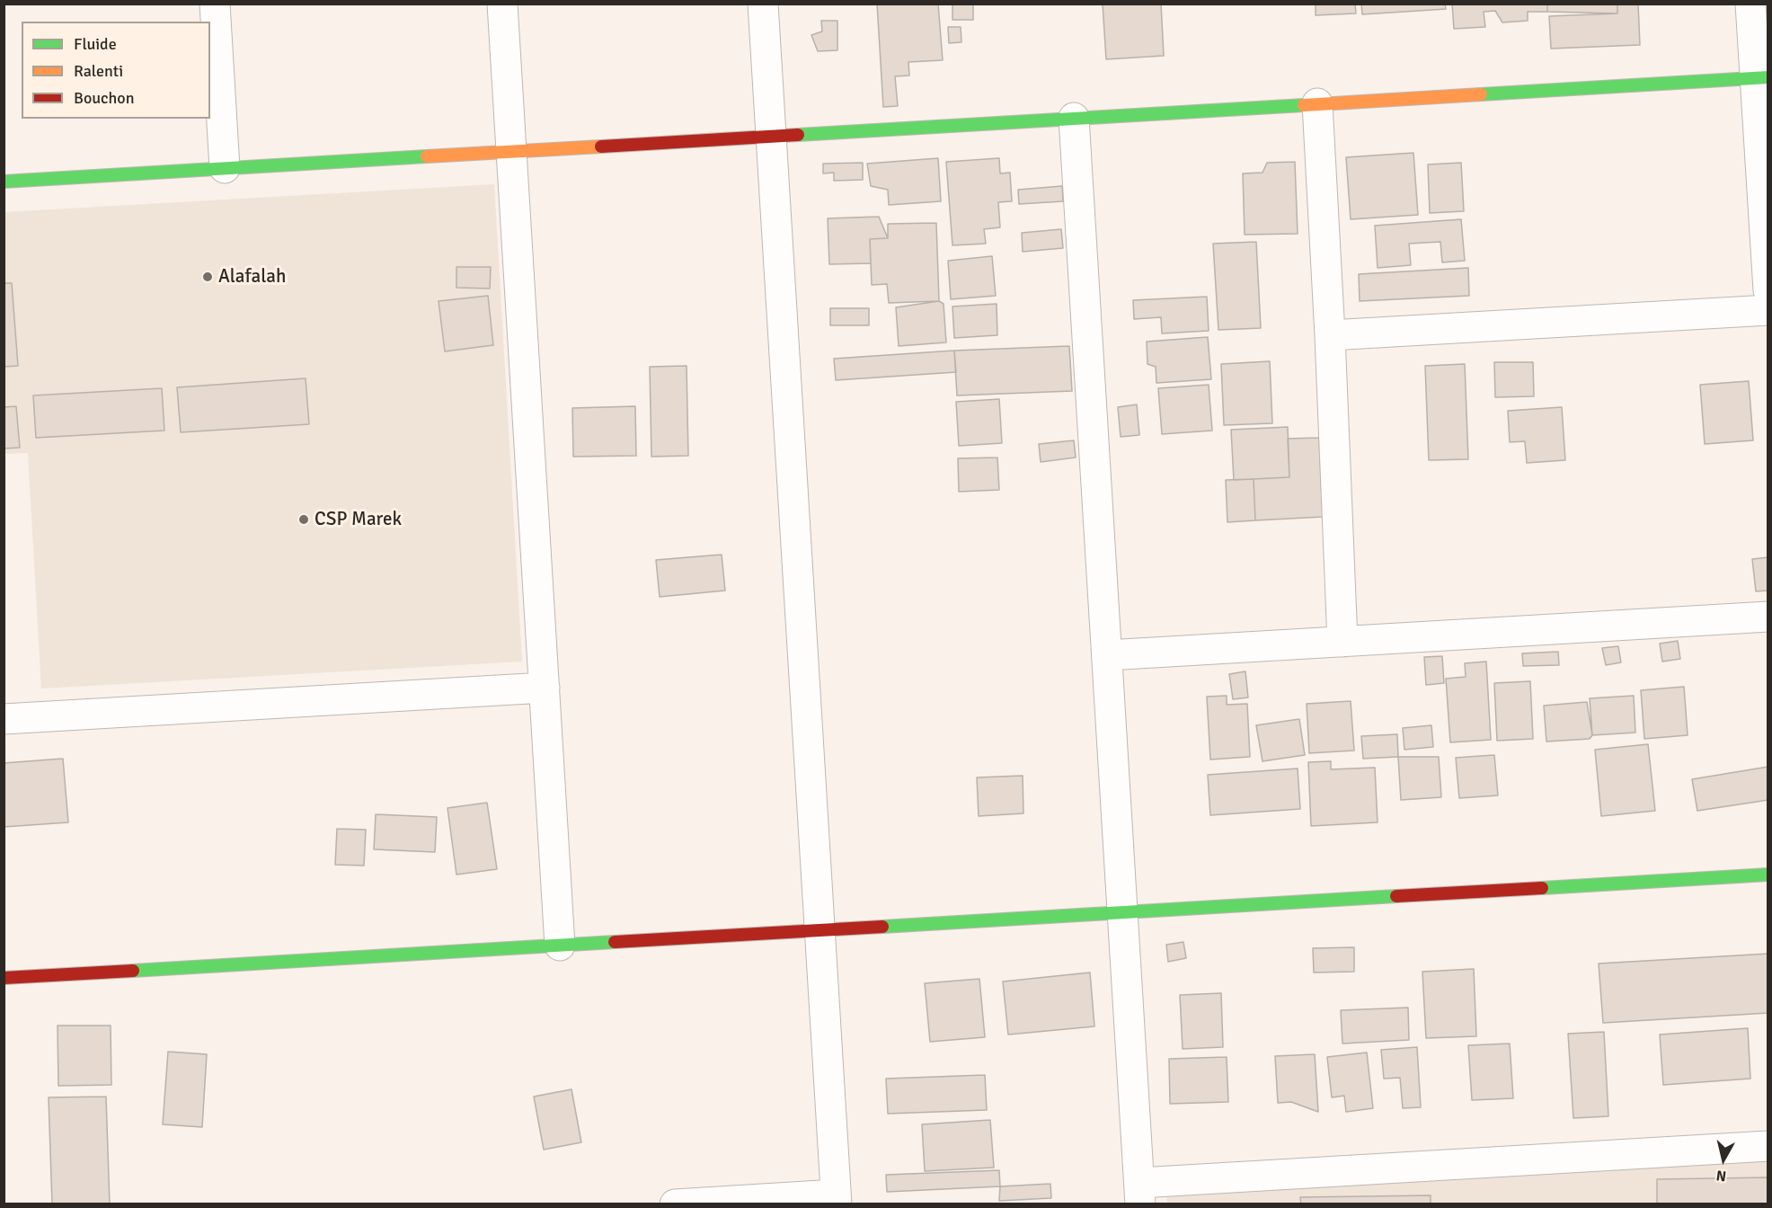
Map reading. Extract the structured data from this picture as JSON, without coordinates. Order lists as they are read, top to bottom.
{
  "places": ["Alafalah", "CSP Marek"],
  "legend": ["Fluide", "Ralenti", "Bouchon"],
  "north": "bottom"
}
